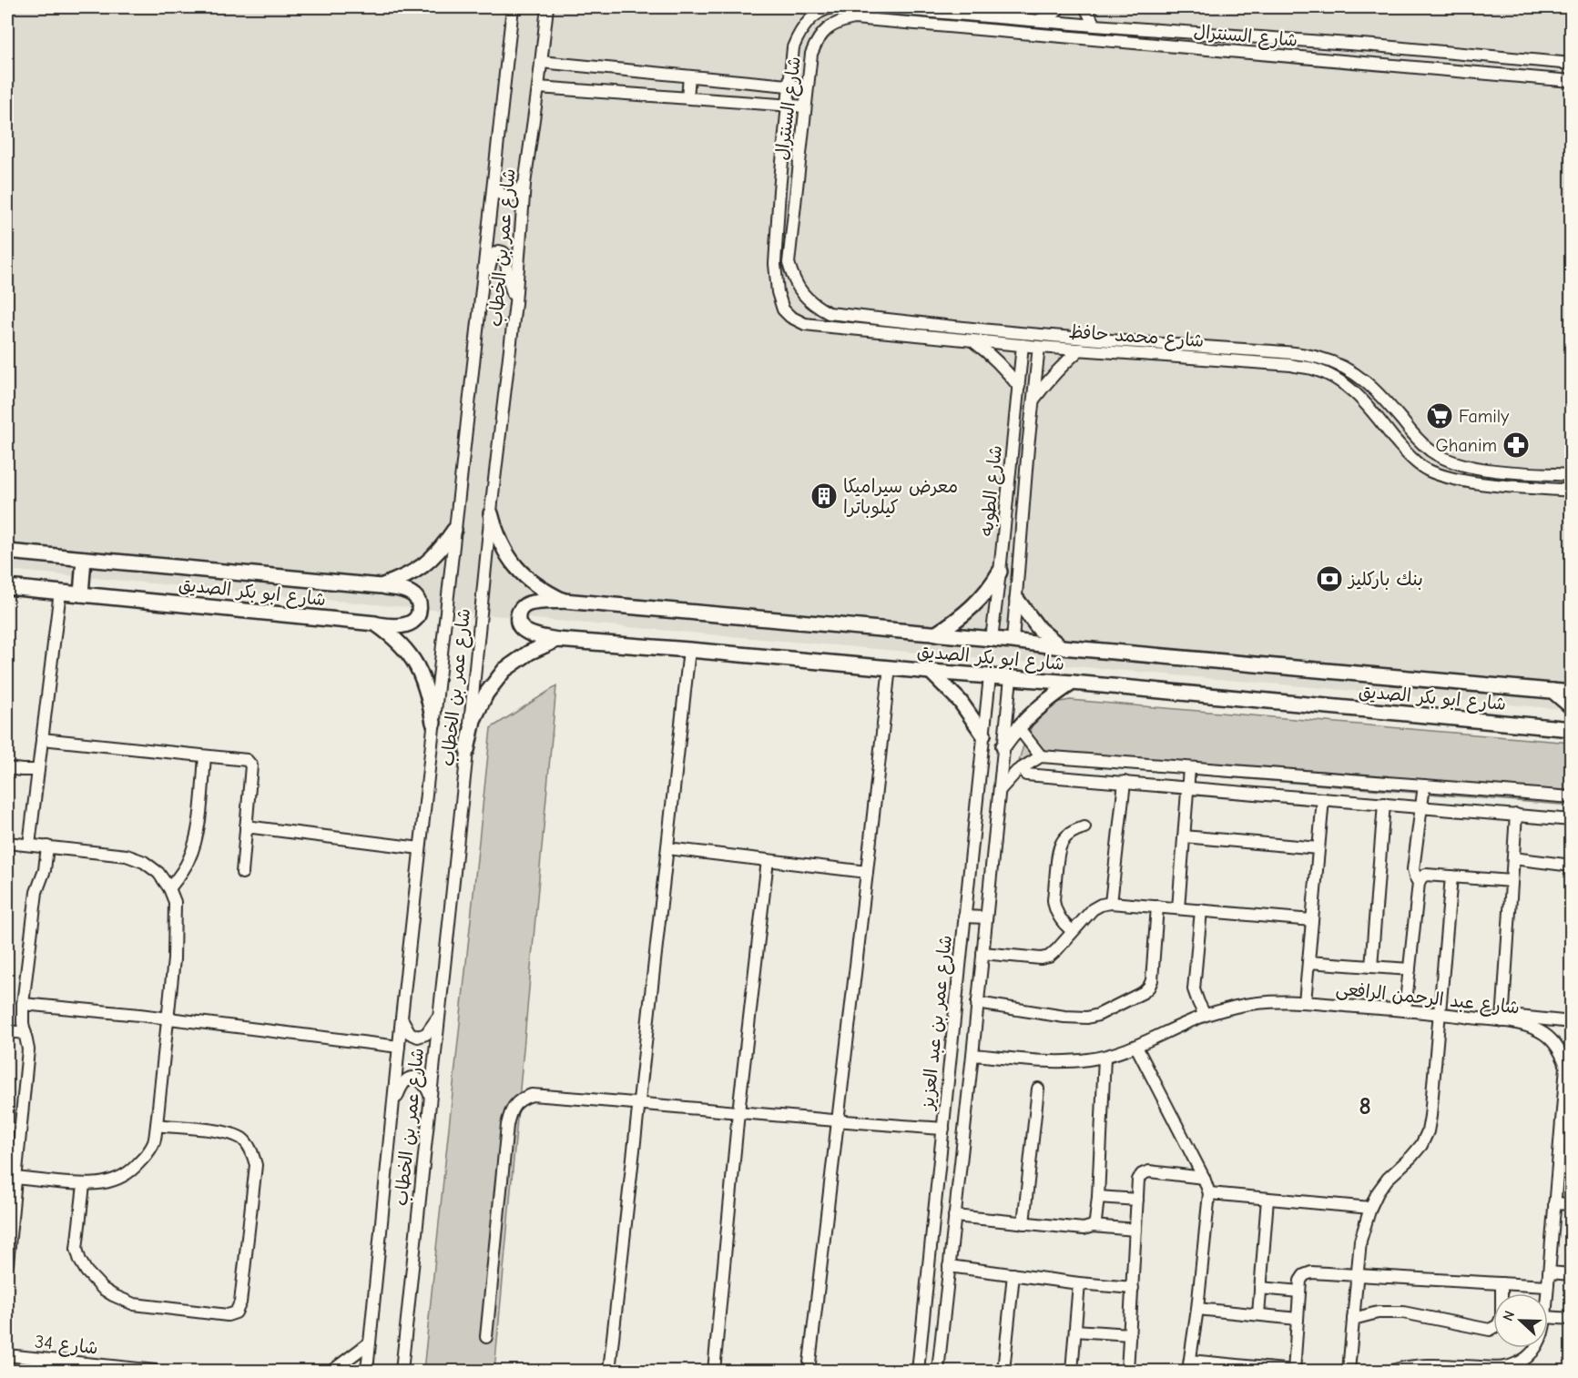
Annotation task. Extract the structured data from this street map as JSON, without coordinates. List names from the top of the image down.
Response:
{
  "streets": {
    "main road": ["شارع ابو بكر الصديق"],
    "street": [
      "شارع السنترال",
      "شارع عمر بن الخطاب",
      "شارع محمد حافظ",
      "شارع الطوبه",
      "شارع عبد الرحمن الرافعى",
      "شارع عمر بن عبد العزيز",
      "شارع 34"
    ]
  },
  "crossings": [
    ["شارع السنترال", "شارع محمد حافظ"],
    ["شارع عمر بن الخطاب", "شارع ابو بكر الصديق"],
    ["شارع محمد حافظ", "شارع الطوبه"],
    ["شارع الطوبه", "شارع ابو بكر الصديق"],
    ["شارع ابو بكر الصديق", "شارع عمر بن عبد العزيز"]
  ],
  "districts": ["8"],
  "places": {
    "supermarket": ["Family"],
    "pharmacy": ["Ghanim"],
    "building": ["معرض سيراميكا كيلوباترا"],
    "bank": ["بنك باركليز"]
  },
  "north": "left"
}
